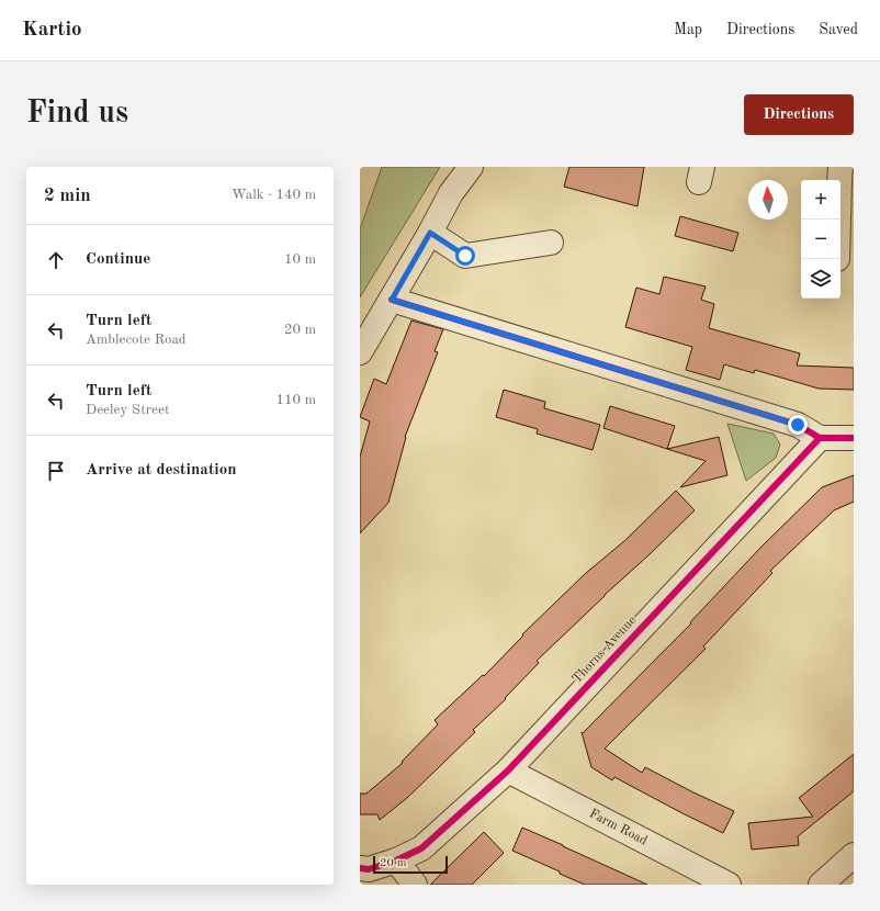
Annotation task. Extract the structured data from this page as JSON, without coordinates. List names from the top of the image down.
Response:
{
  "streets": {
    "street": ["Thorns Avenue", "Farm Road"]
  },
  "crossings": [
    ["Thorns Avenue", "Farm Road"]
  ],
  "scale_bar": "20 m",
  "north": "top",
  "page": {
    "header": "Kartio",
    "nav": ["Map", "Directions", "Saved"],
    "buttons": "Directions",
    "title": "Find us",
    "heading": ["2 min", "Walk · 140 m"],
    "map_buttons": ["+", "−"],
    "list": [
      ["Continue", "10 m"],
      ["Turn left", "Amblecote Road", "20 m"],
      ["Turn left", "Deeley Street", "110 m"],
      "Arrive at destination"
    ],
    "scale": "20 m"
  }
}
